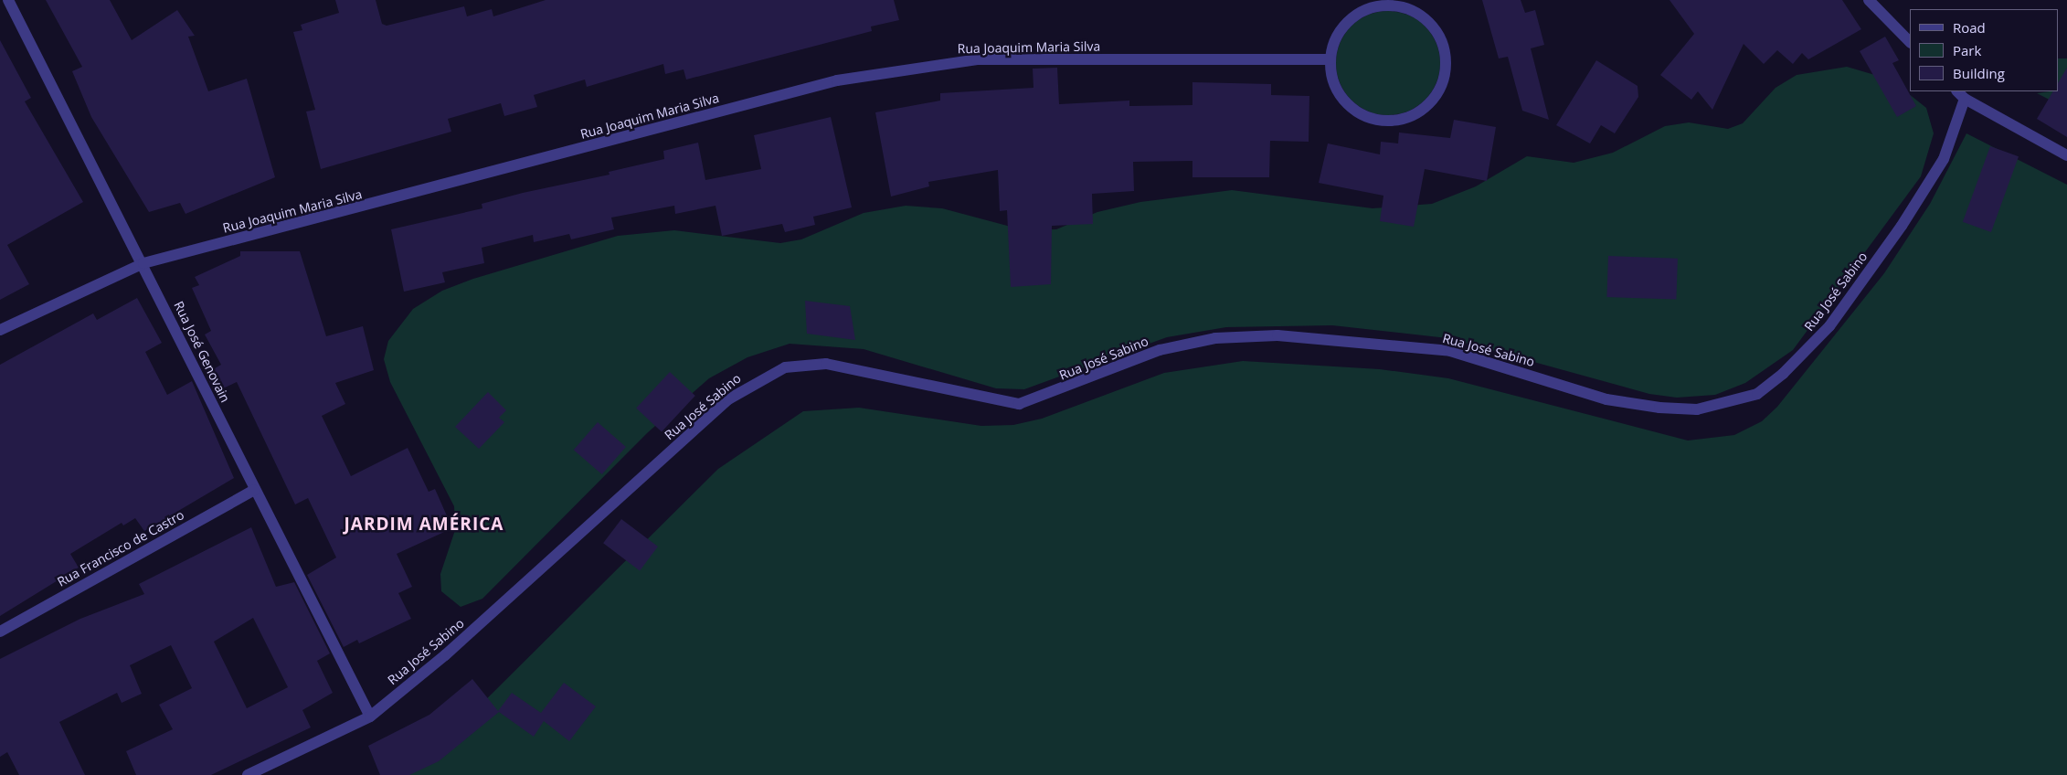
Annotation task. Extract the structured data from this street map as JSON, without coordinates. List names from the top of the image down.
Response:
{
  "streets": {
    "street": [
      "Rua Joaquim Maria Silva",
      "Rua José Sabino",
      "Rua José Genovain",
      "Rua Francisco de Castro"
    ]
  },
  "crossings": [
    ["Rua Joaquim Maria Silva", "Rua José Genovain"],
    ["Rua José Sabino", "Rua José Genovain"],
    ["Rua José Genovain", "Rua Francisco de Castro"]
  ],
  "districts": ["JARDIM AMÉRICA"],
  "legend": ["Road", "Park", "Building"]
}
